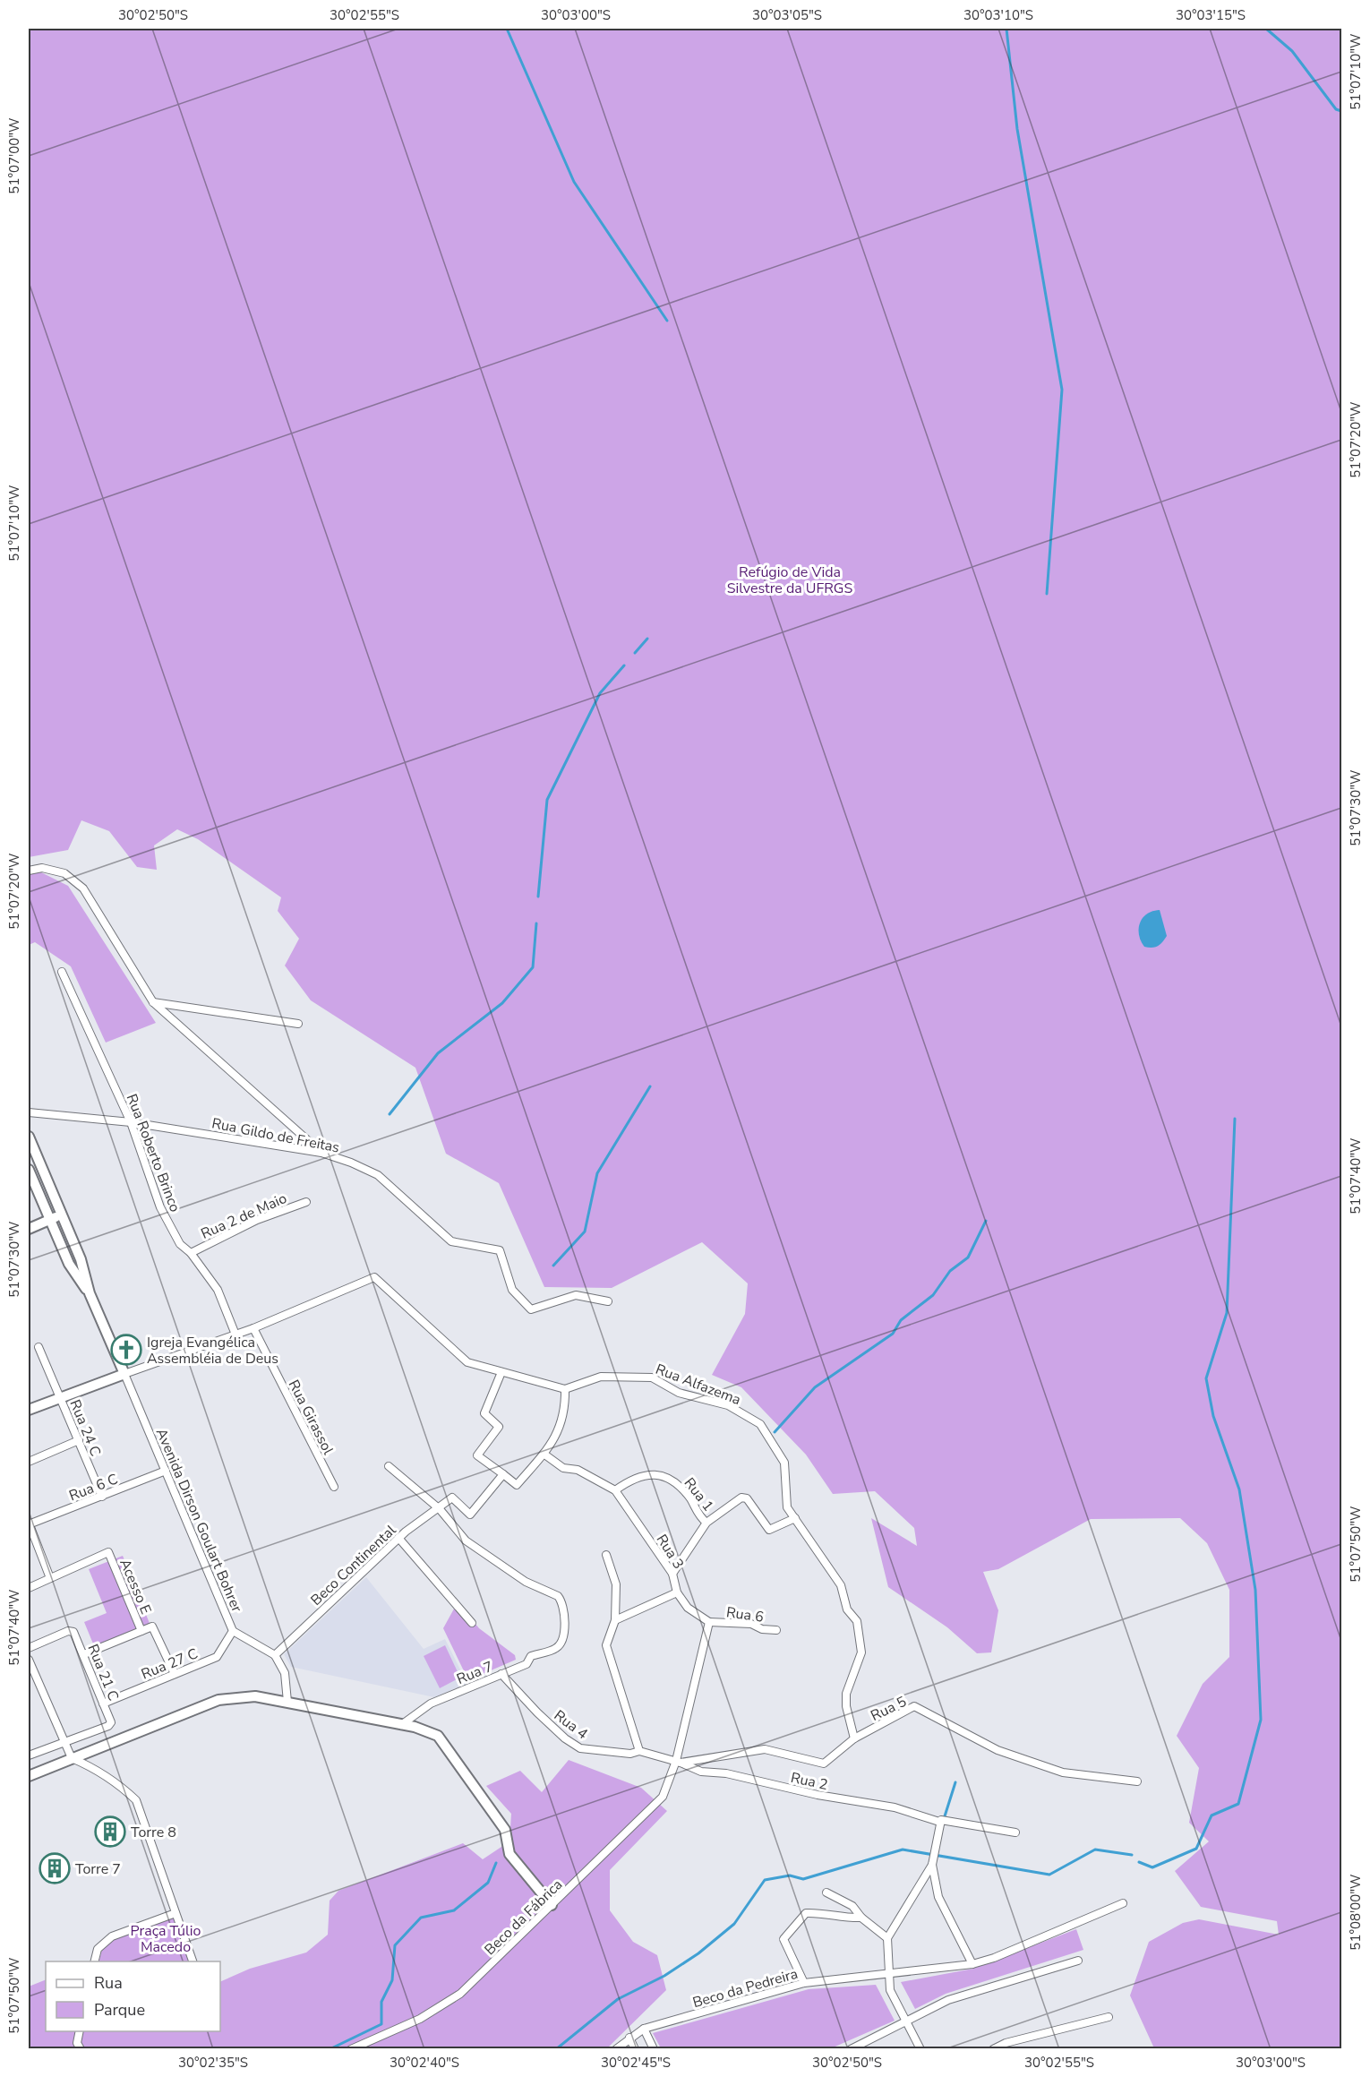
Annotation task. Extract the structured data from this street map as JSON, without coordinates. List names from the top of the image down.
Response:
{
  "streets": {
    "street": [
      "Rua Gildo de Freitas",
      "Rua Roberto Brinco",
      "Rua 2 de Maio",
      "Rua Alfazema",
      "Rua Girassol",
      "Rua 24 C",
      "Rua 6 C",
      "Rua 1",
      "Avenida Dirson Goulart Bohrer",
      "Rua 3",
      "Beco Continental",
      "Acesso E",
      "Rua 6",
      "Rua 27 C",
      "Rua 21 C",
      "Rua 7",
      "Rua 5",
      "Rua 4",
      "Rua 2",
      "Beco da Fábrica",
      "Beco da Pedreira"
    ]
  },
  "crossings": [
    ["Rua Gildo de Freitas", "Rua Roberto Brinco"],
    ["Rua Roberto Brinco", "Rua 2 de Maio"],
    ["Rua Alfazema", "Rua 5"],
    ["Rua 24 C", "Rua 6 C"],
    ["Rua 6 C", "Avenida Dirson Goulart Bohrer"],
    ["Rua 1", "Rua 3"],
    ["Avenida Dirson Goulart Bohrer", "Beco Continental"],
    ["Avenida Dirson Goulart Bohrer", "Rua 27 C"],
    ["Rua 3", "Rua 6"],
    ["Beco Continental", "Rua 7"],
    ["Rua 27 C", "Rua 21 C"],
    ["Rua 7", "Rua 4"],
    ["Rua 5", "Rua 4"],
    ["Rua 5", "Rua 2"],
    ["Rua 5", "Beco da Fábrica"],
    ["Rua 4", "Rua 2"],
    ["Rua 4", "Beco da Fábrica"],
    ["Rua 2", "Beco da Fábrica"]
  ],
  "parks": ["Refúgio de Vida Silvestre da UFRGS", "Praça Túlio Macedo"],
  "places": {
    "church": ["Igreja Evangélica Assembléia de Deus"],
    "building": ["Torre 8", "Torre 7"]
  },
  "legend": ["Rua", "Parque"],
  "coordinates": [
    "30°02'50\"S",
    "30°02'55\"S",
    "30°03'00\"S",
    "30°03'05\"S",
    "30°03'10\"S",
    "30°03'15\"S",
    "51°07'10\"W",
    "51°07'00\"W",
    "51°07'20\"W",
    "51°07'30\"W",
    "51°07'40\"W",
    "51°07'50\"W",
    "51°08'00\"W",
    "30°02'35\"S",
    "30°02'40\"S",
    "30°02'45\"S"
  ]
}
